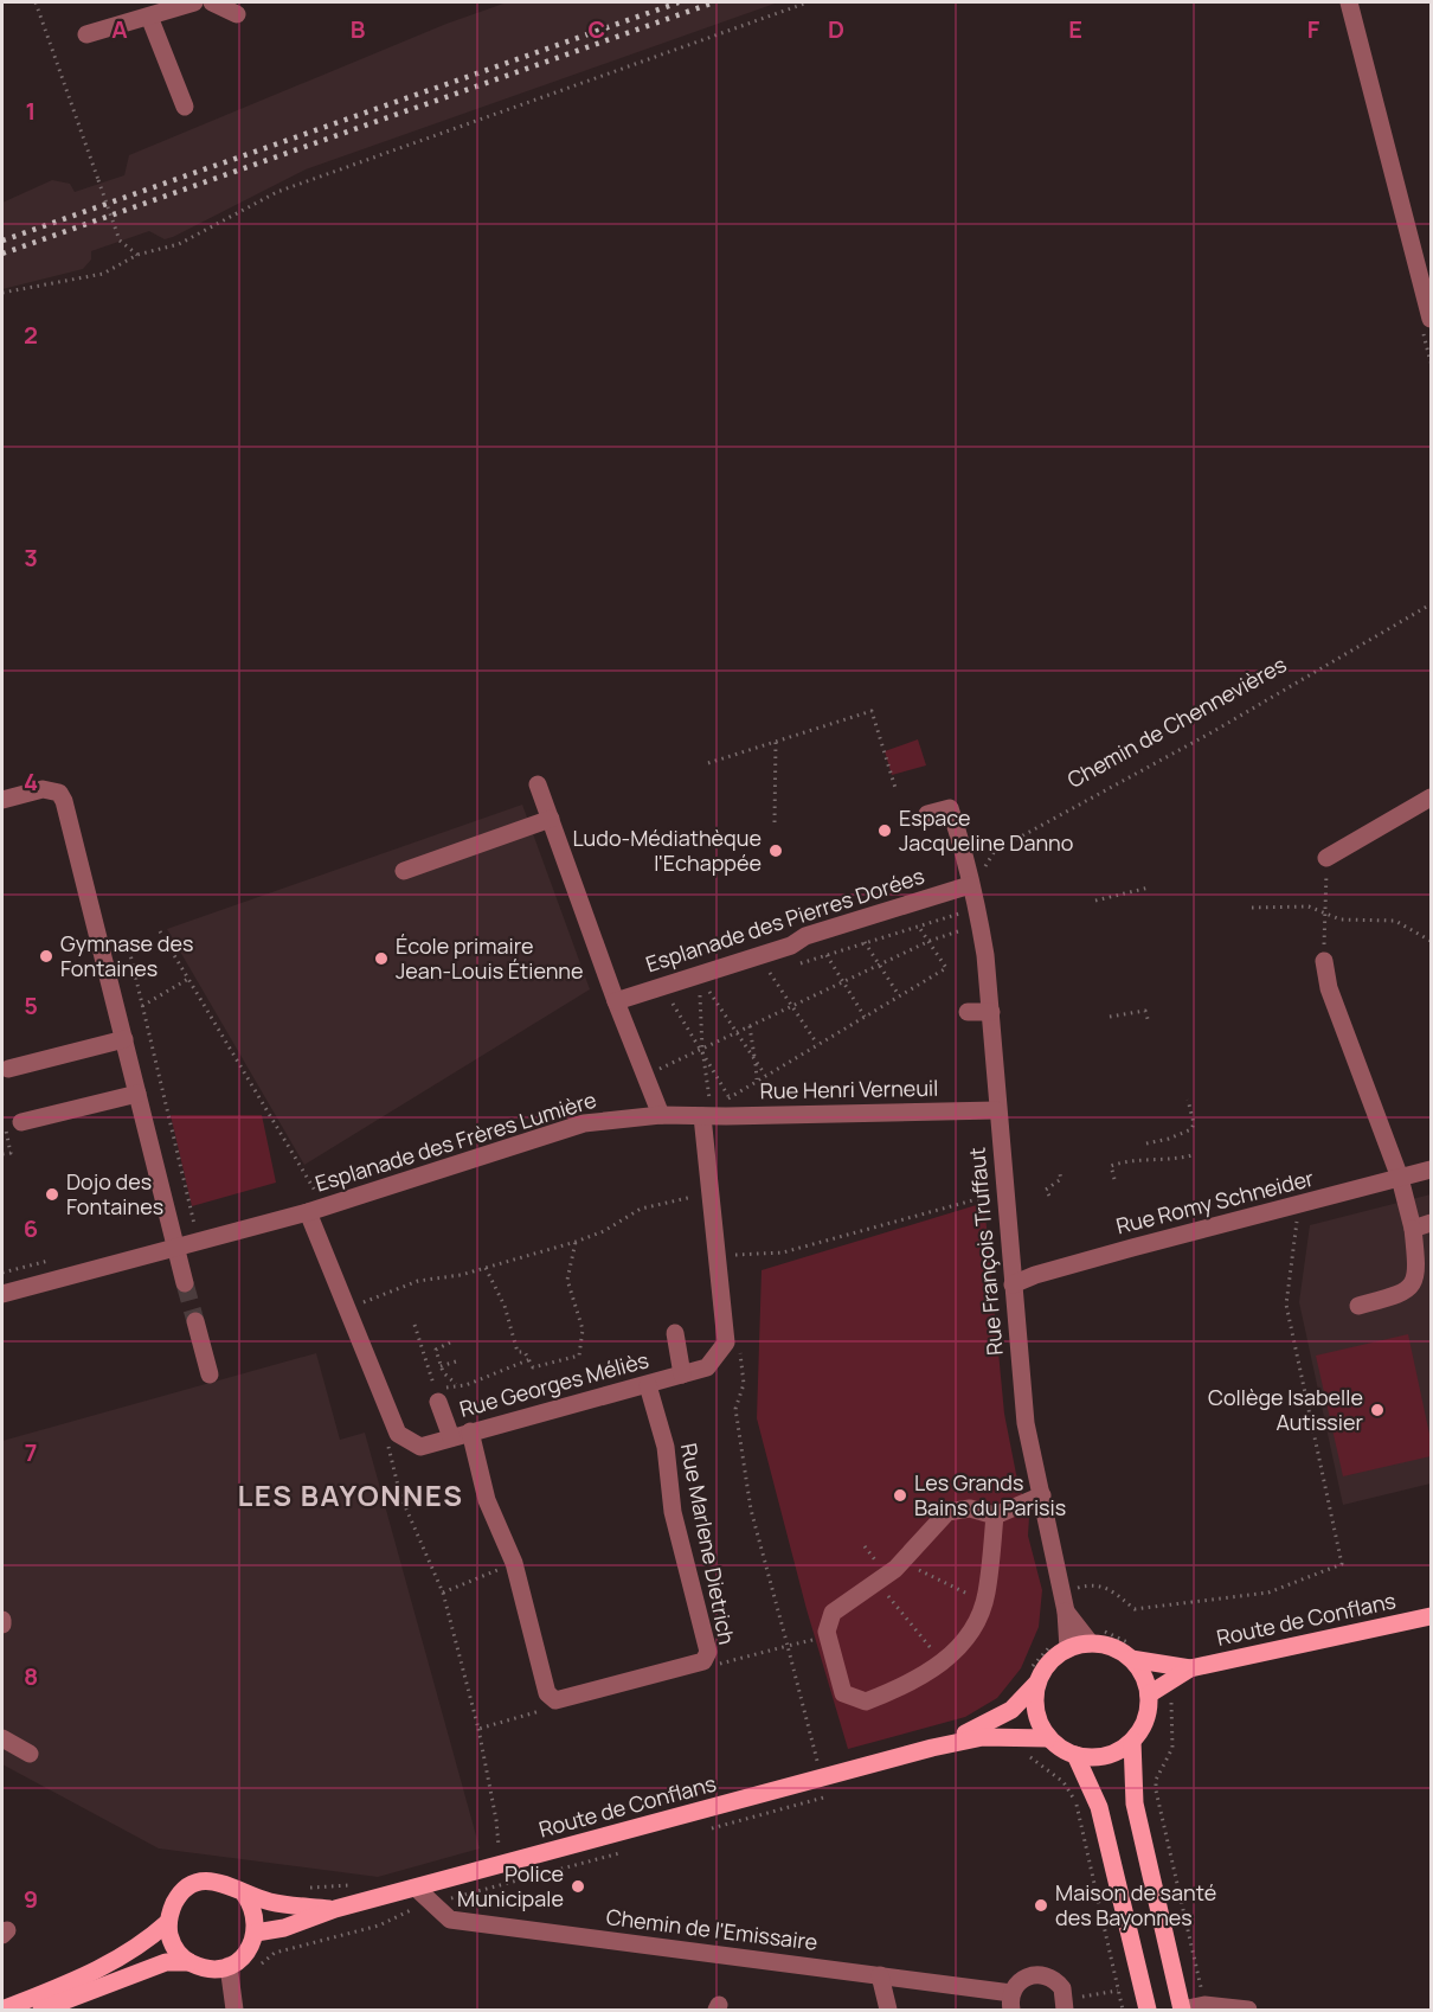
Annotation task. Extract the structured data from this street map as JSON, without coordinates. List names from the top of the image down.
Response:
{
  "streets": {
    "main road": ["Route de Conflans"],
    "street": [
      "Esplanade des Pierres Dorées",
      "Rue Henri Verneuil",
      "Esplanade des Frères Lumière",
      "Rue Romy Schneider",
      "Rue François Truffaut",
      "Rue Georges Méliès",
      "Rue Marlene Dietrich",
      "Chemin de l'Emissaire"
    ],
    "path": ["Chemin de Chennevières"]
  },
  "crossings": [
    ["Chemin de Chennevières", "Esplanade des Pierres Dorées"],
    ["Chemin de Chennevières", "Rue François Truffaut"],
    ["Esplanade des Pierres Dorées", "Rue François Truffaut"],
    ["Rue Henri Verneuil", "Esplanade des Frères Lumière"],
    ["Rue Henri Verneuil", "Rue François Truffaut"],
    ["Rue Henri Verneuil", "Rue Georges Méliès"],
    ["Esplanade des Frères Lumière", "Rue Georges Méliès"],
    ["Rue Romy Schneider", "Rue François Truffaut"],
    ["Rue Georges Méliès", "Rue Marlene Dietrich"],
    ["Route de Conflans", "Chemin de l'Emissaire"]
  ],
  "districts": ["LES BAYONNES"],
  "places": [
    "Espace Jacqueline Danno",
    "Ludo-Médiathèque l'Echappée",
    "Gymnase des Fontaines",
    "École primaire Jean-Louis Étienne",
    "Dojo des Fontaines",
    "Collège Isabelle Autissier",
    "Les Grands Bains du Parisis",
    "Police Municipale",
    "Maison de santé des Bayonnes"
  ],
  "grid": {
    "columns": [
      "A",
      "B",
      "C",
      "D",
      "E",
      "F"
    ],
    "rows": [
      "1",
      "2",
      "3",
      "4",
      "5",
      "6",
      "7",
      "8",
      "9"
    ]
  }
}
